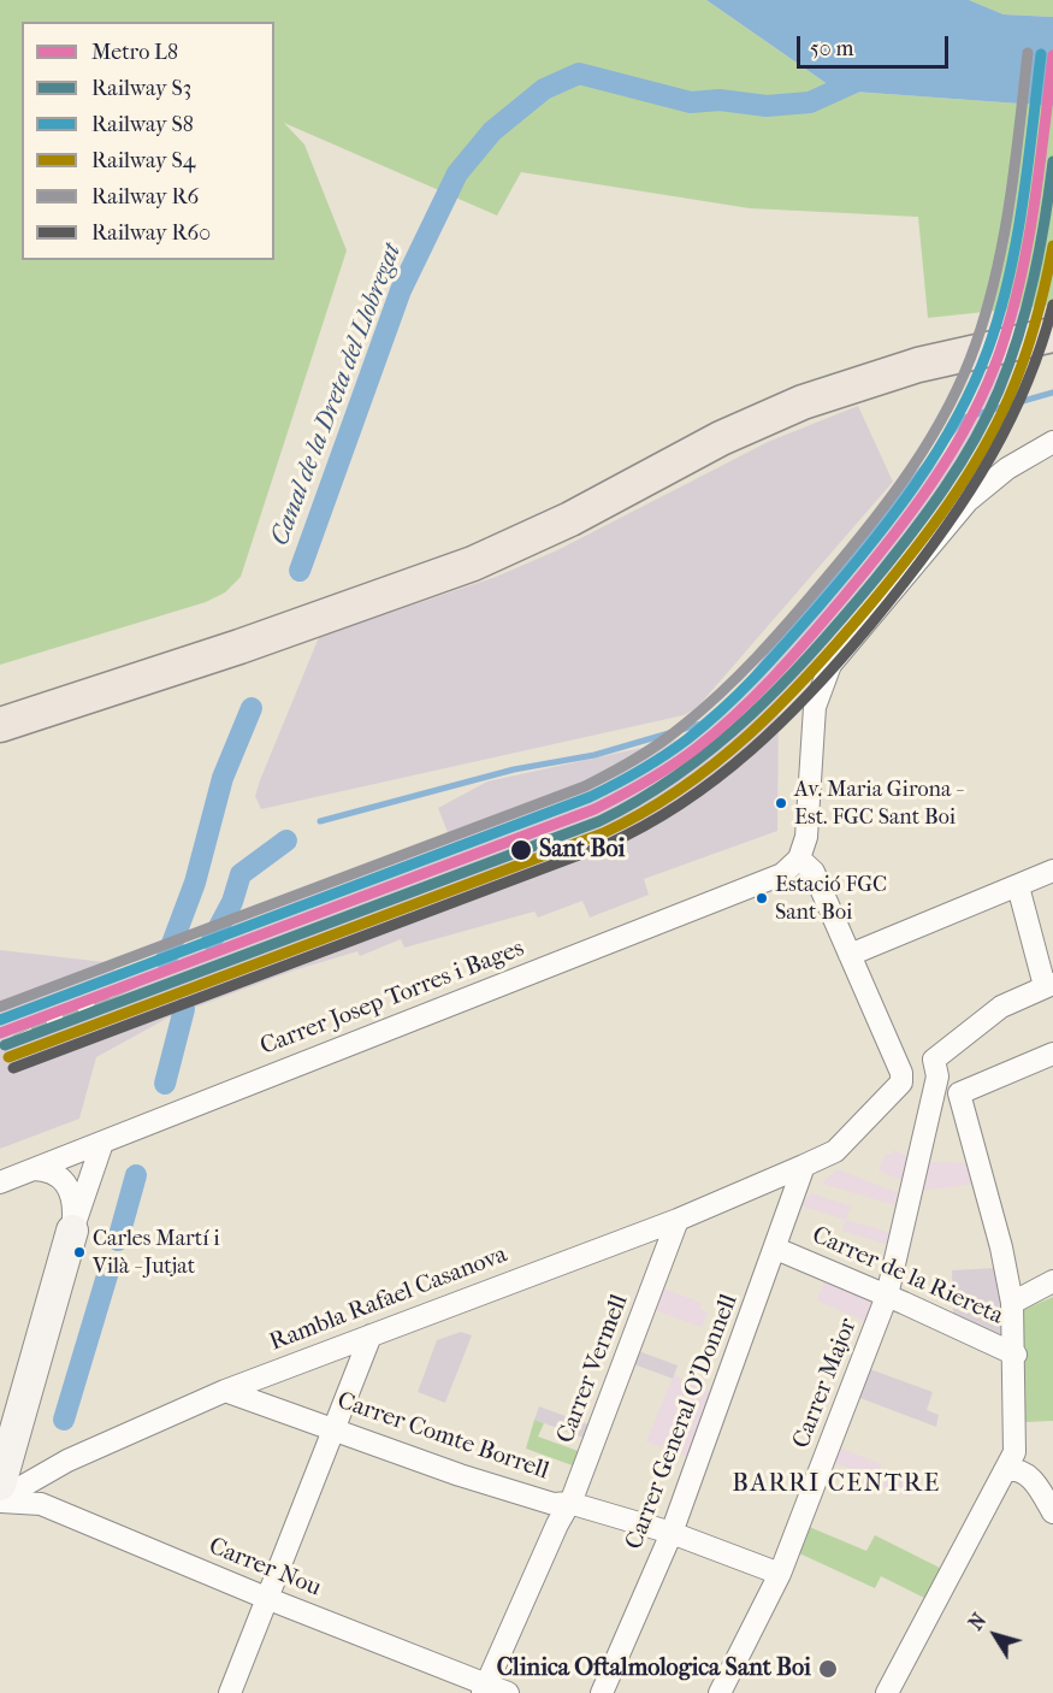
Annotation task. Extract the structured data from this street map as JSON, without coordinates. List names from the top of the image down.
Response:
{
  "streets": {
    "street": [
      "Carrer Josep Torres i Bages",
      "Carrer de la Riereta",
      "Rambla Rafael Casanova",
      "Carrer Vermell",
      "Carrer Major",
      "Carrer General O'Donnell",
      "Carrer Comte Borrell",
      "Carrer Nou"
    ]
  },
  "crossings": [
    ["Carrer de la Riereta", "Carrer Major"],
    ["Carrer de la Riereta", "Carrer General O'Donnell"],
    ["Rambla Rafael Casanova", "Carrer Vermell"],
    ["Rambla Rafael Casanova", "Carrer General O'Donnell"],
    ["Rambla Rafael Casanova", "Carrer Comte Borrell"],
    ["Rambla Rafael Casanova", "Carrer Nou"],
    ["Carrer Vermell", "Carrer Comte Borrell"],
    ["Carrer Vermell", "Carrer Nou"],
    ["Carrer Major", "Carrer Comte Borrell"],
    ["Carrer General O'Donnell", "Carrer Comte Borrell"]
  ],
  "districts": ["BARRI CENTRE"],
  "water": ["Canal de la Dreta del Llobregat"],
  "places": [
    "Av. Maria Girona - Est. FGC Sant Boi",
    "Sant Boi",
    "Estació FGC Sant Boi",
    "Carles Martí i Vilà - Jutjat",
    "Clinica Oftalmologica Sant Boi"
  ],
  "lines": [
    "rail line R6",
    "rail line S8",
    "metro line L8",
    "rail line S3",
    "rail line S4",
    "rail line R60"
  ],
  "legend": [
    "Metro L8",
    "Railway S3",
    "Railway S8",
    "Railway S4",
    "Railway R6",
    "Railway R60"
  ],
  "scale_bar": "50 m",
  "north": "top left"
}
